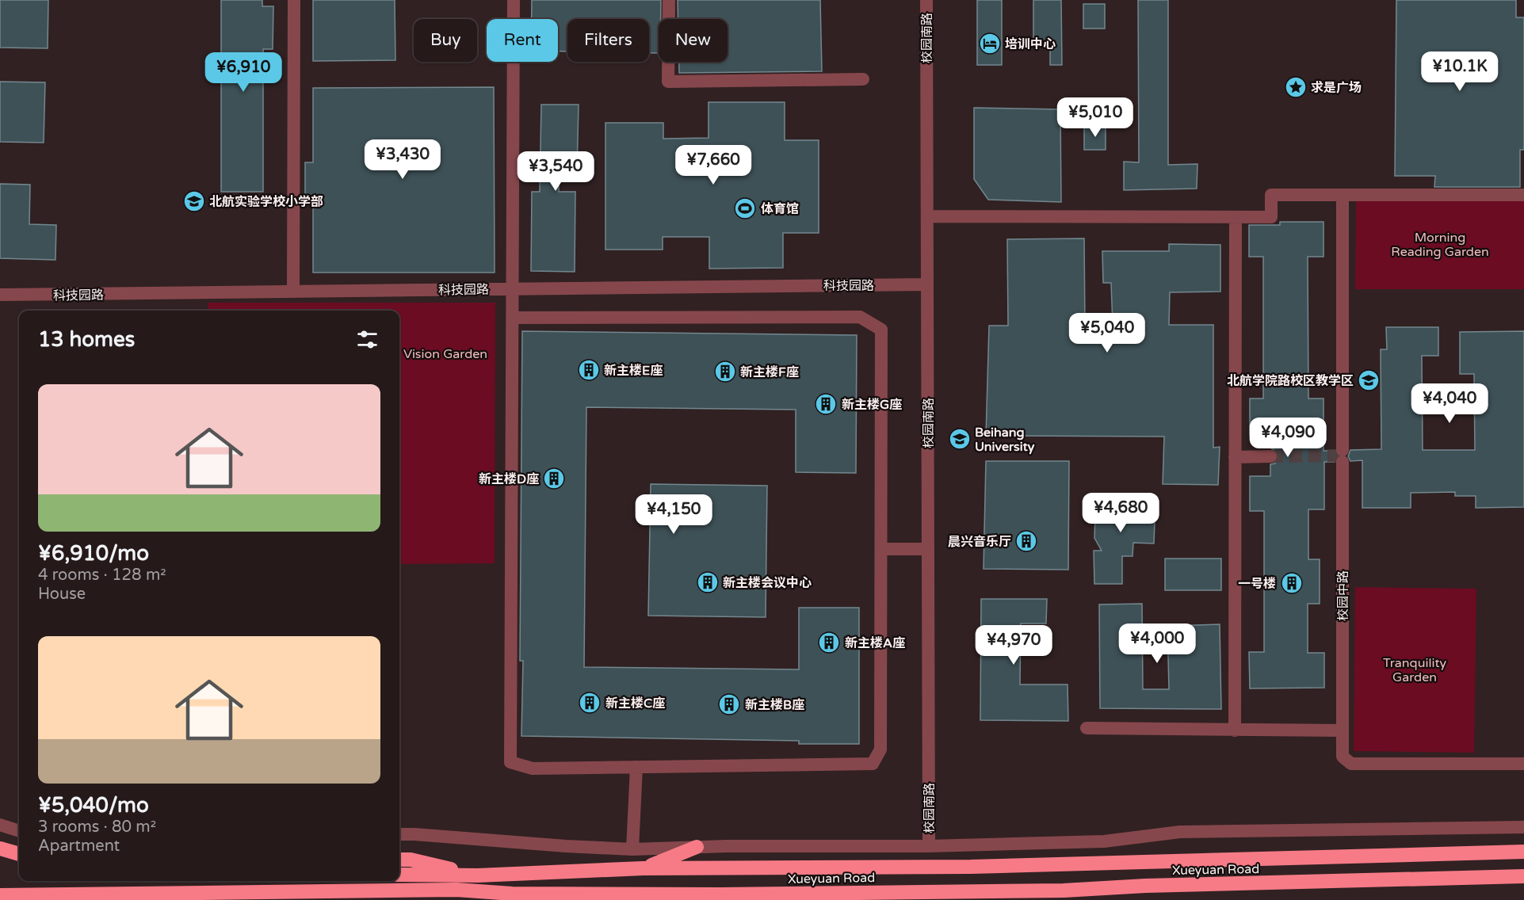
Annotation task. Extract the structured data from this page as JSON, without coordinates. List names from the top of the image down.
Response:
{
  "streets": {
    "highway": ["Xueyuan Road"],
    "street": ["校园南路", "科技园路", "校园中路"]
  },
  "crossings": [
    ["校园南路", "科技园路"]
  ],
  "parks": ["Morning Reading Garden", "Vision Garden", "Tranquility Garden"],
  "places": {
    "hotel": ["培训中心"],
    "place": ["求是广场"],
    "school or university": ["北航实验学校小学部", "北航学院路校区教学区", "Beihang University"],
    "sports": ["体育馆"],
    "building": [
      "新主楼E座",
      "新主楼F座",
      "新主楼G座",
      "新主楼D座",
      "晨兴音乐厅",
      "新主楼会议中心",
      "一号楼",
      "新主楼A座",
      "新主楼C座",
      "新主楼B座"
    ]
  },
  "page": {
    "chip": [
      "Buy",
      "Rent",
      "Filters",
      "New"
    ],
    "price": [
      "¥10.1K",
      "¥6,910",
      "¥5,010",
      "¥3,430",
      "¥7,660",
      "¥3,540",
      "¥5,040",
      "¥4,040",
      "¥4,090",
      "¥4,680",
      "¥4,150",
      "¥4,000",
      "¥4,970"
    ],
    "heading": "13 homes",
    "list": [
      {
        "name": "¥6,910/mo",
        "note": "4 rooms · 128 m² · House"
      },
      {
        "name": "¥5,040/mo",
        "note": "3 rooms · 80 m² · Apartment"
      }
    ]
  }
}
